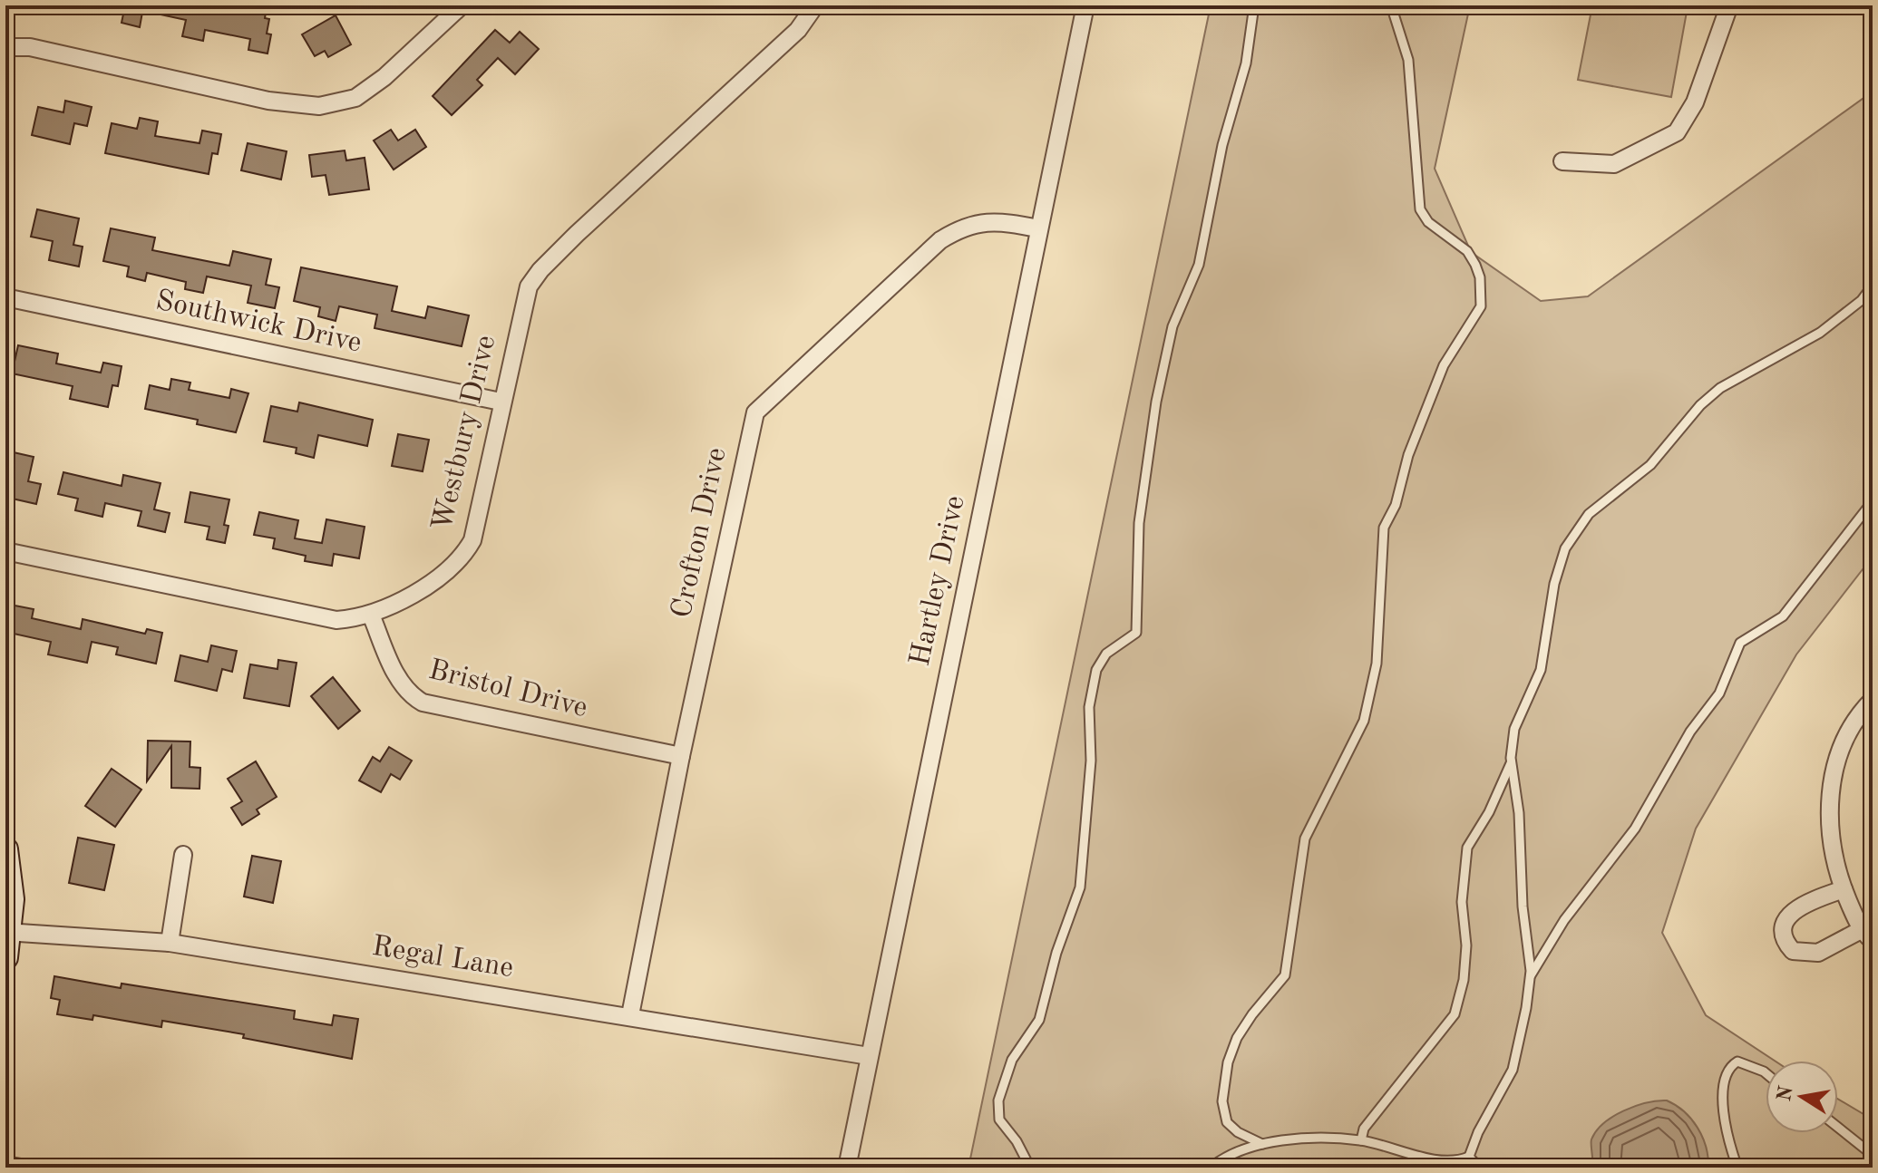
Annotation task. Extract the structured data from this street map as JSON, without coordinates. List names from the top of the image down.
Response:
{
  "streets": {
    "street": [
      "Southwick Drive",
      "Westbury Drive",
      "Crofton Drive",
      "Hartley Drive",
      "Bristol Drive",
      "Regal Lane"
    ]
  },
  "crossings": [
    ["Southwick Drive", "Westbury Drive"],
    ["Westbury Drive", "Bristol Drive"],
    ["Crofton Drive", "Hartley Drive"],
    ["Crofton Drive", "Bristol Drive"],
    ["Crofton Drive", "Regal Lane"],
    ["Hartley Drive", "Regal Lane"]
  ],
  "north": "left"
}
